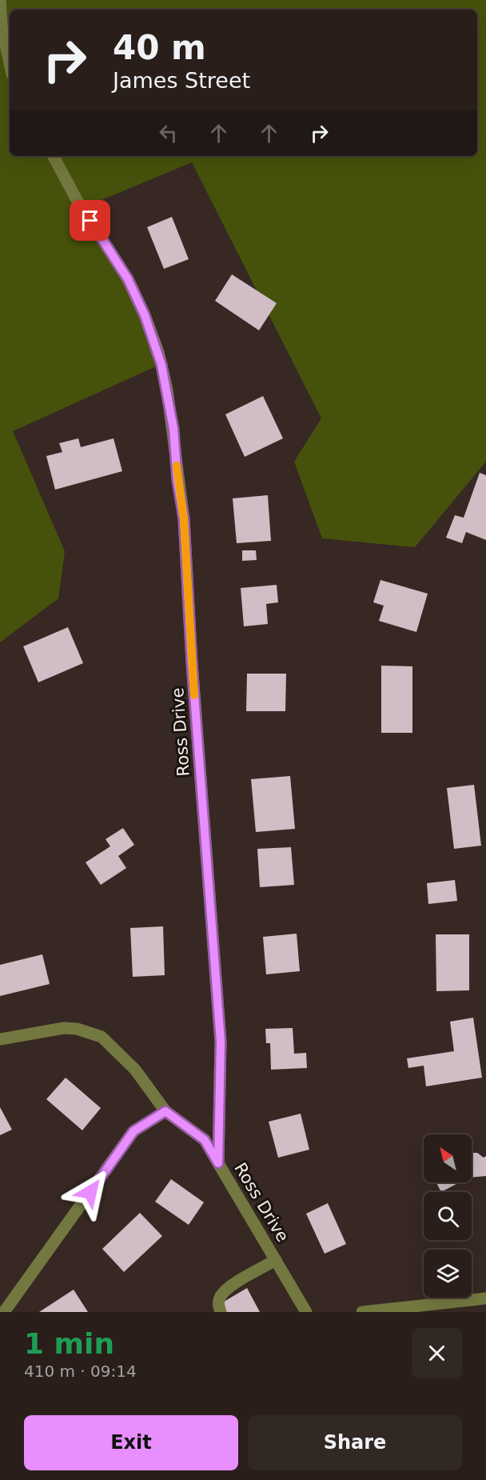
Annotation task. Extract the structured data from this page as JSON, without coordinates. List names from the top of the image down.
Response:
{
  "streets": {
    "street": ["Ross Drive"]
  },
  "north": "top left",
  "page": {
    "turn": ["40 m", "James Street"],
    "heading": ["1 min", "410 m · 09:14"],
    "buttons": ["Exit", "Share"]
  }
}
